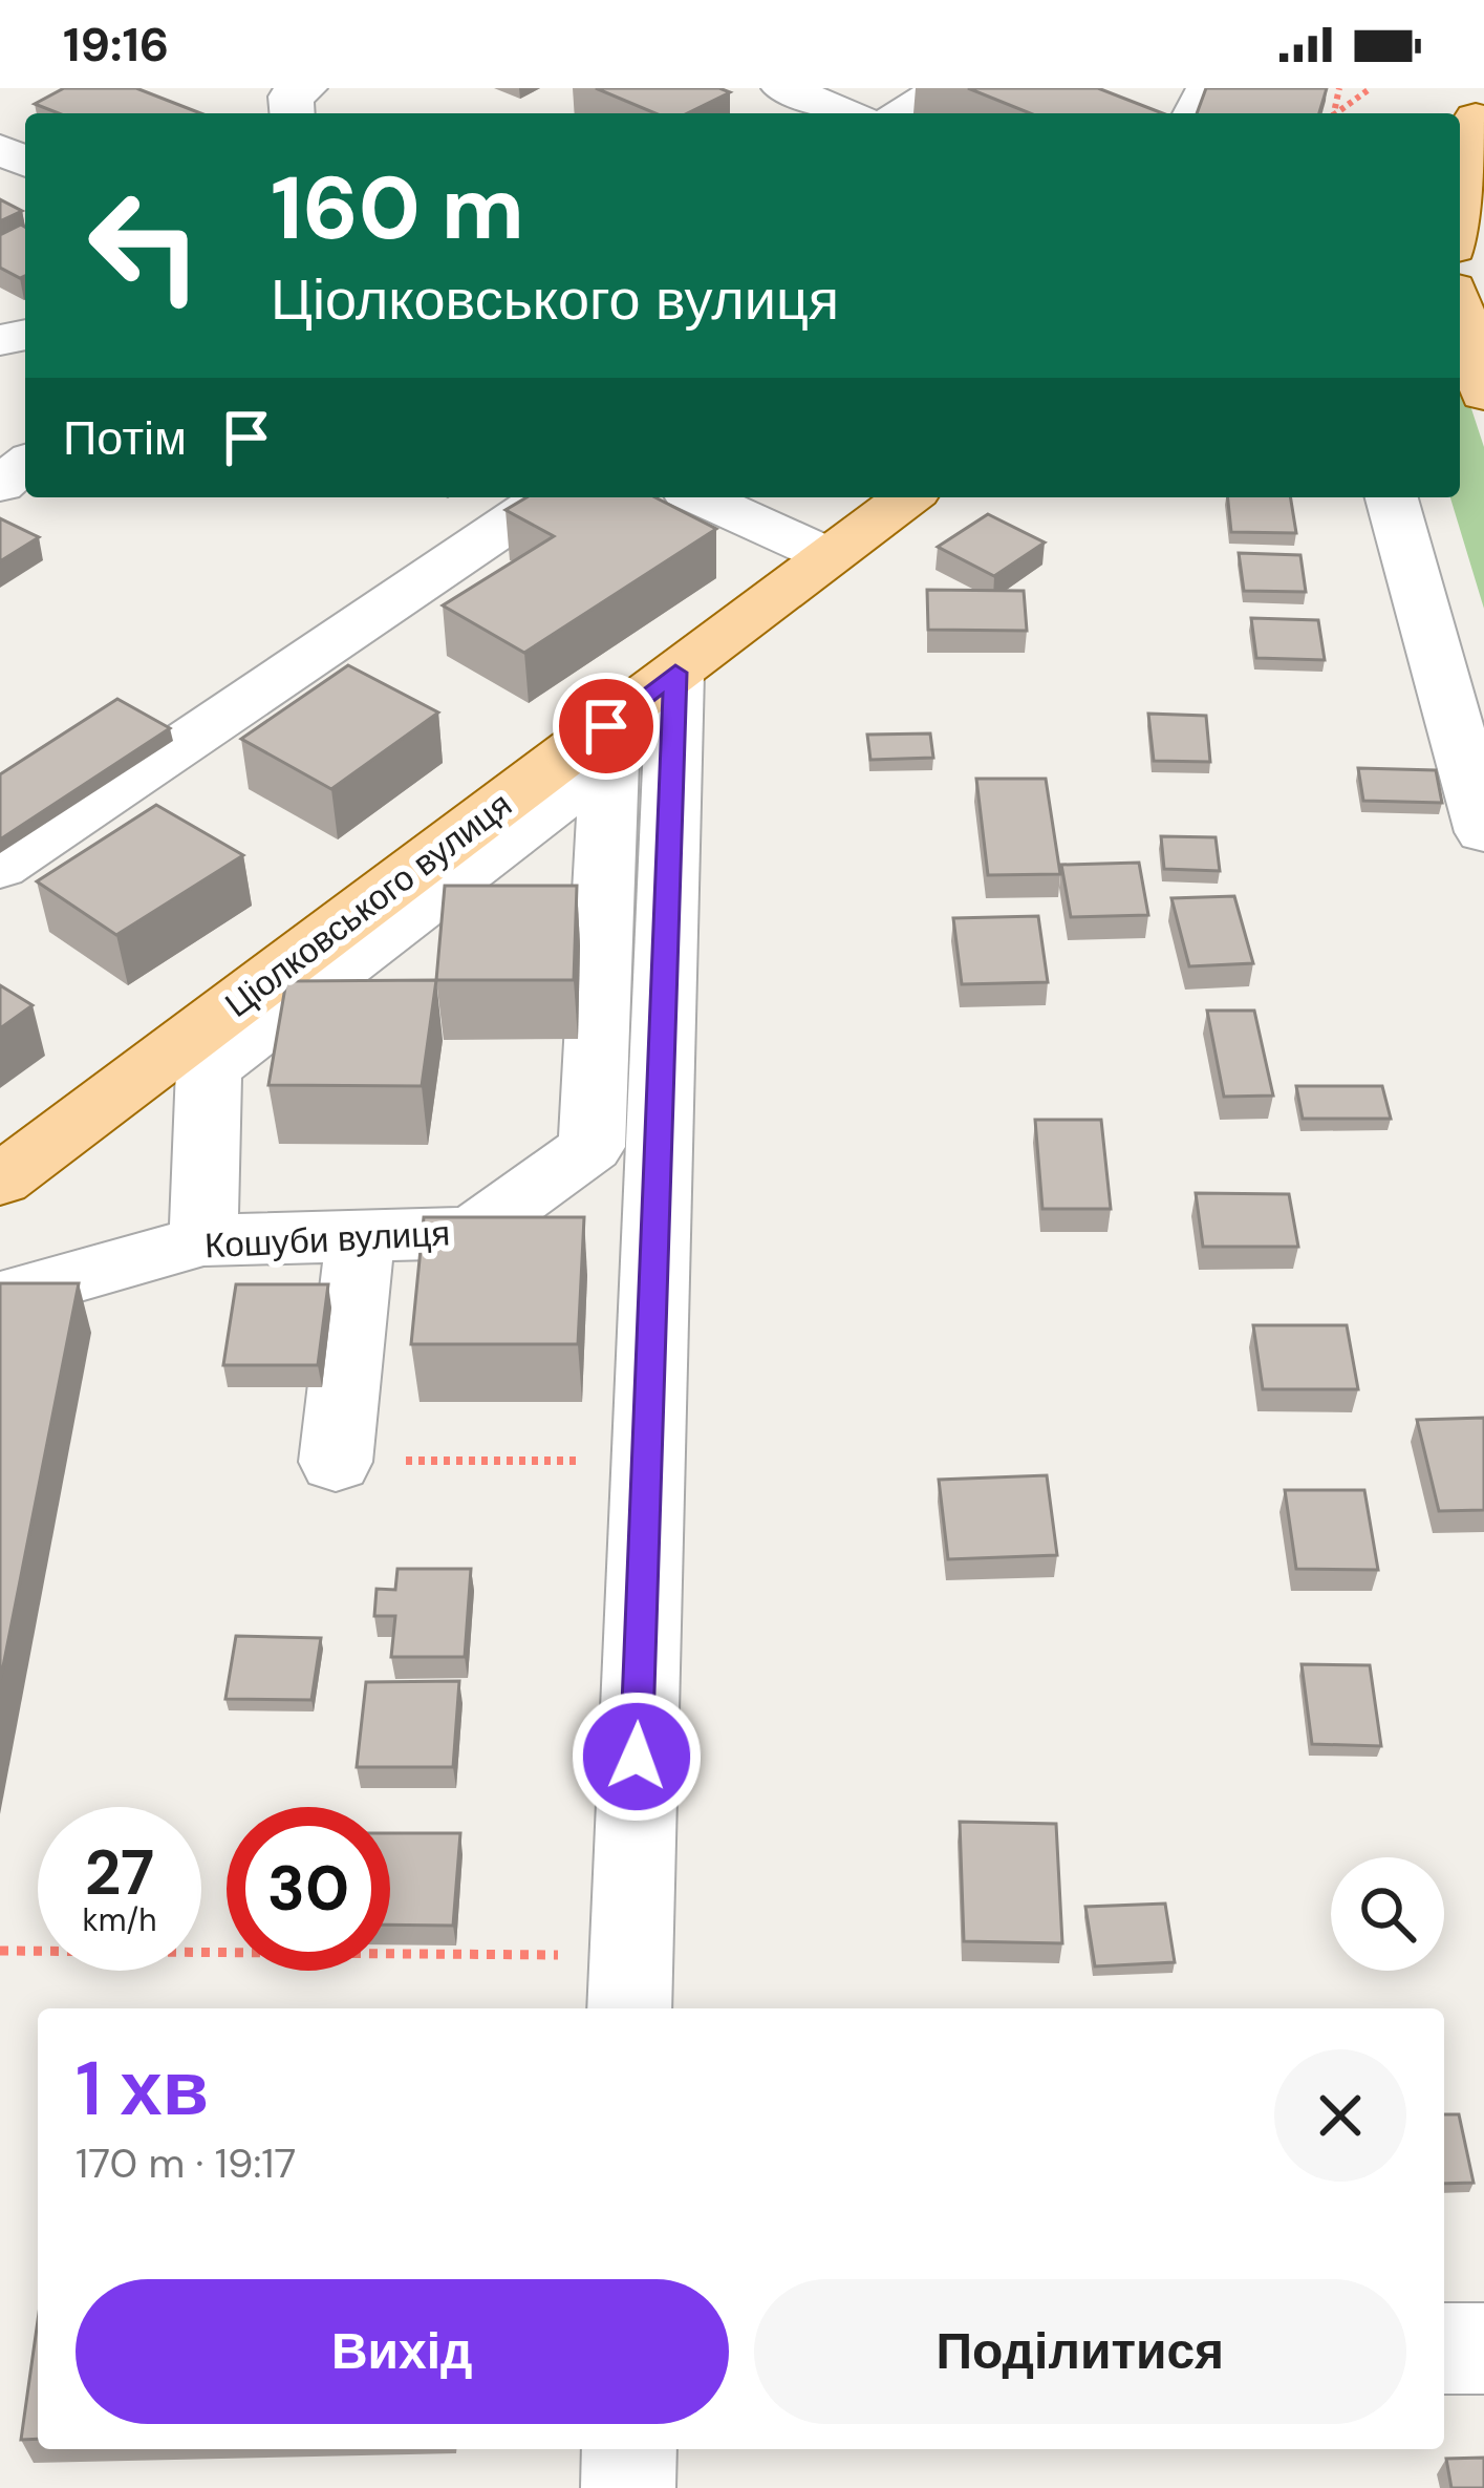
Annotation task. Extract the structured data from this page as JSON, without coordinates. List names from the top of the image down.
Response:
{
  "streets": {
    "main road": ["Ціолковського вулиця"],
    "street": ["Кошуби вулиця"]
  },
  "crossings": [
    ["Ціолковського вулиця", "Кошуби вулиця"]
  ],
  "page": {
    "status": "19:16",
    "turn": ["160 m", "Ціолковського вулиця"],
    "then": "Потім",
    "speed": "27 km/h",
    "limit": "30",
    "heading": ["1 хв", "170 m · 19:17"],
    "buttons": ["Вихід", "Поділитися"]
  }
}
